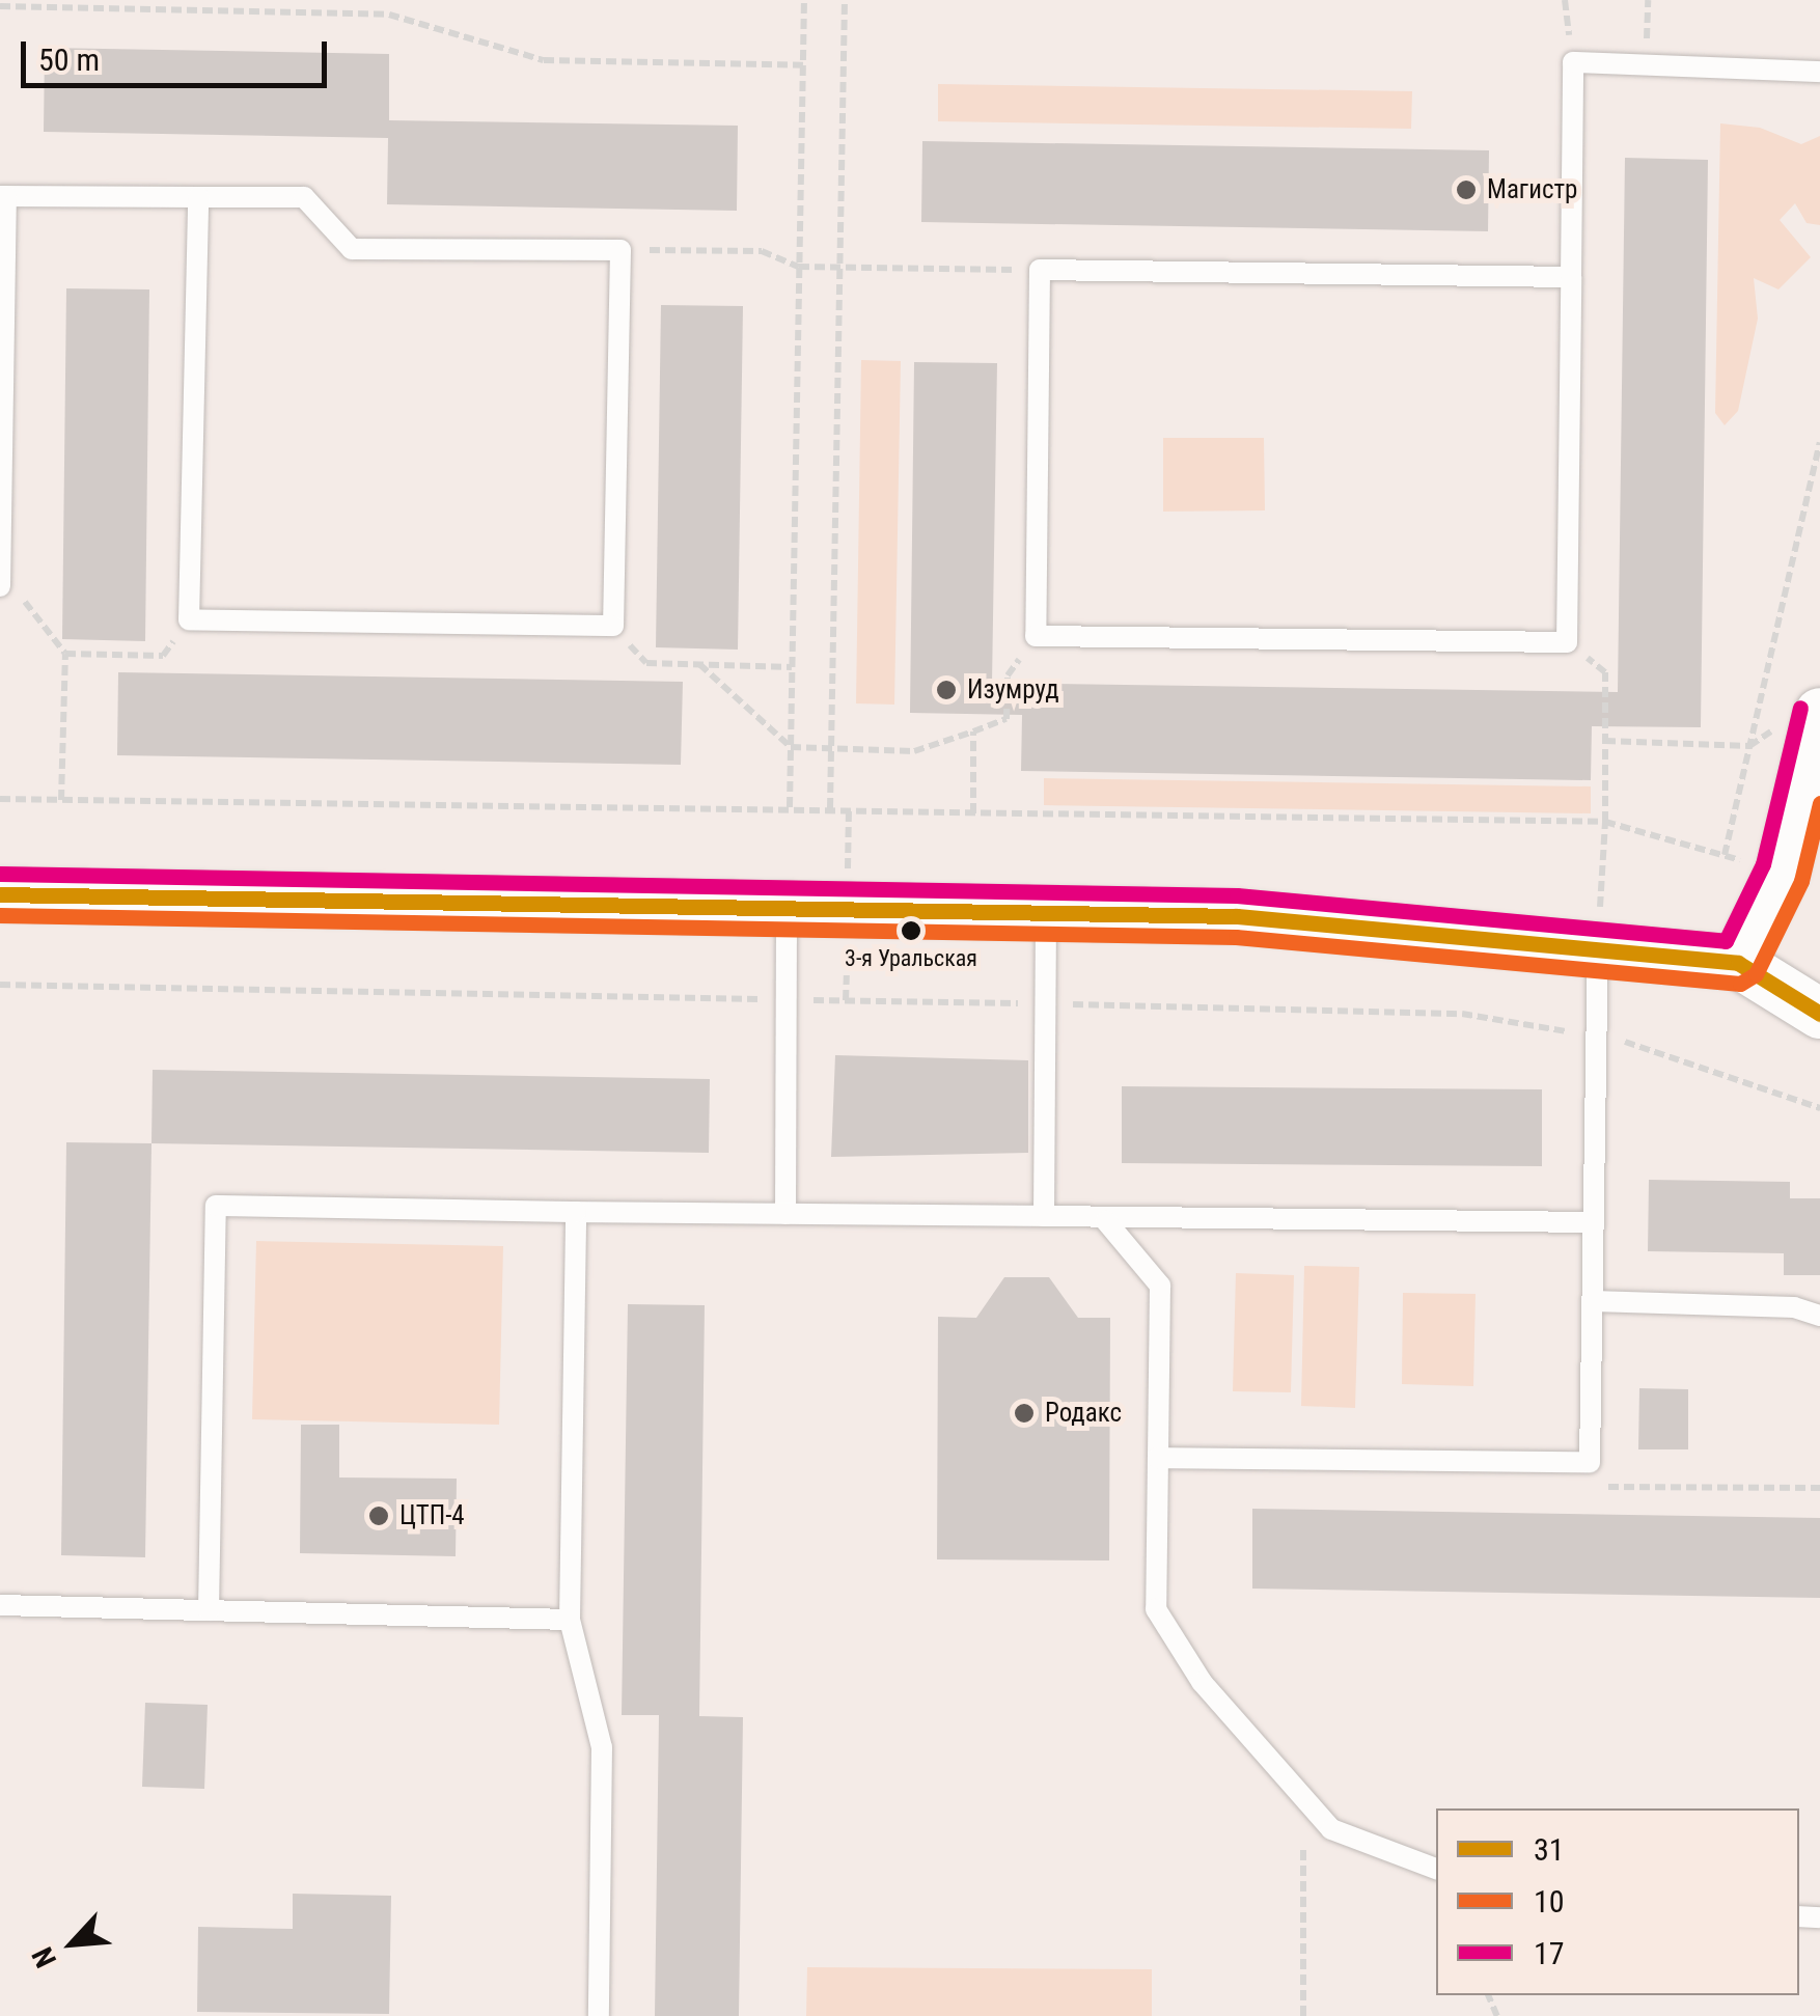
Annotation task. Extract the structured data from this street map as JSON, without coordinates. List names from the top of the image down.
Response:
{
  "places": [
    "Магистр",
    "Изумруд",
    "3-я Уральская",
    "Родакс",
    "ЦТП-4"
  ],
  "lines": ["transit line 17", "transit line 10", "transit line 31"],
  "legend": ["31", "10", "17"],
  "scale_bar": "50 m",
  "north": "bottom left"
}
